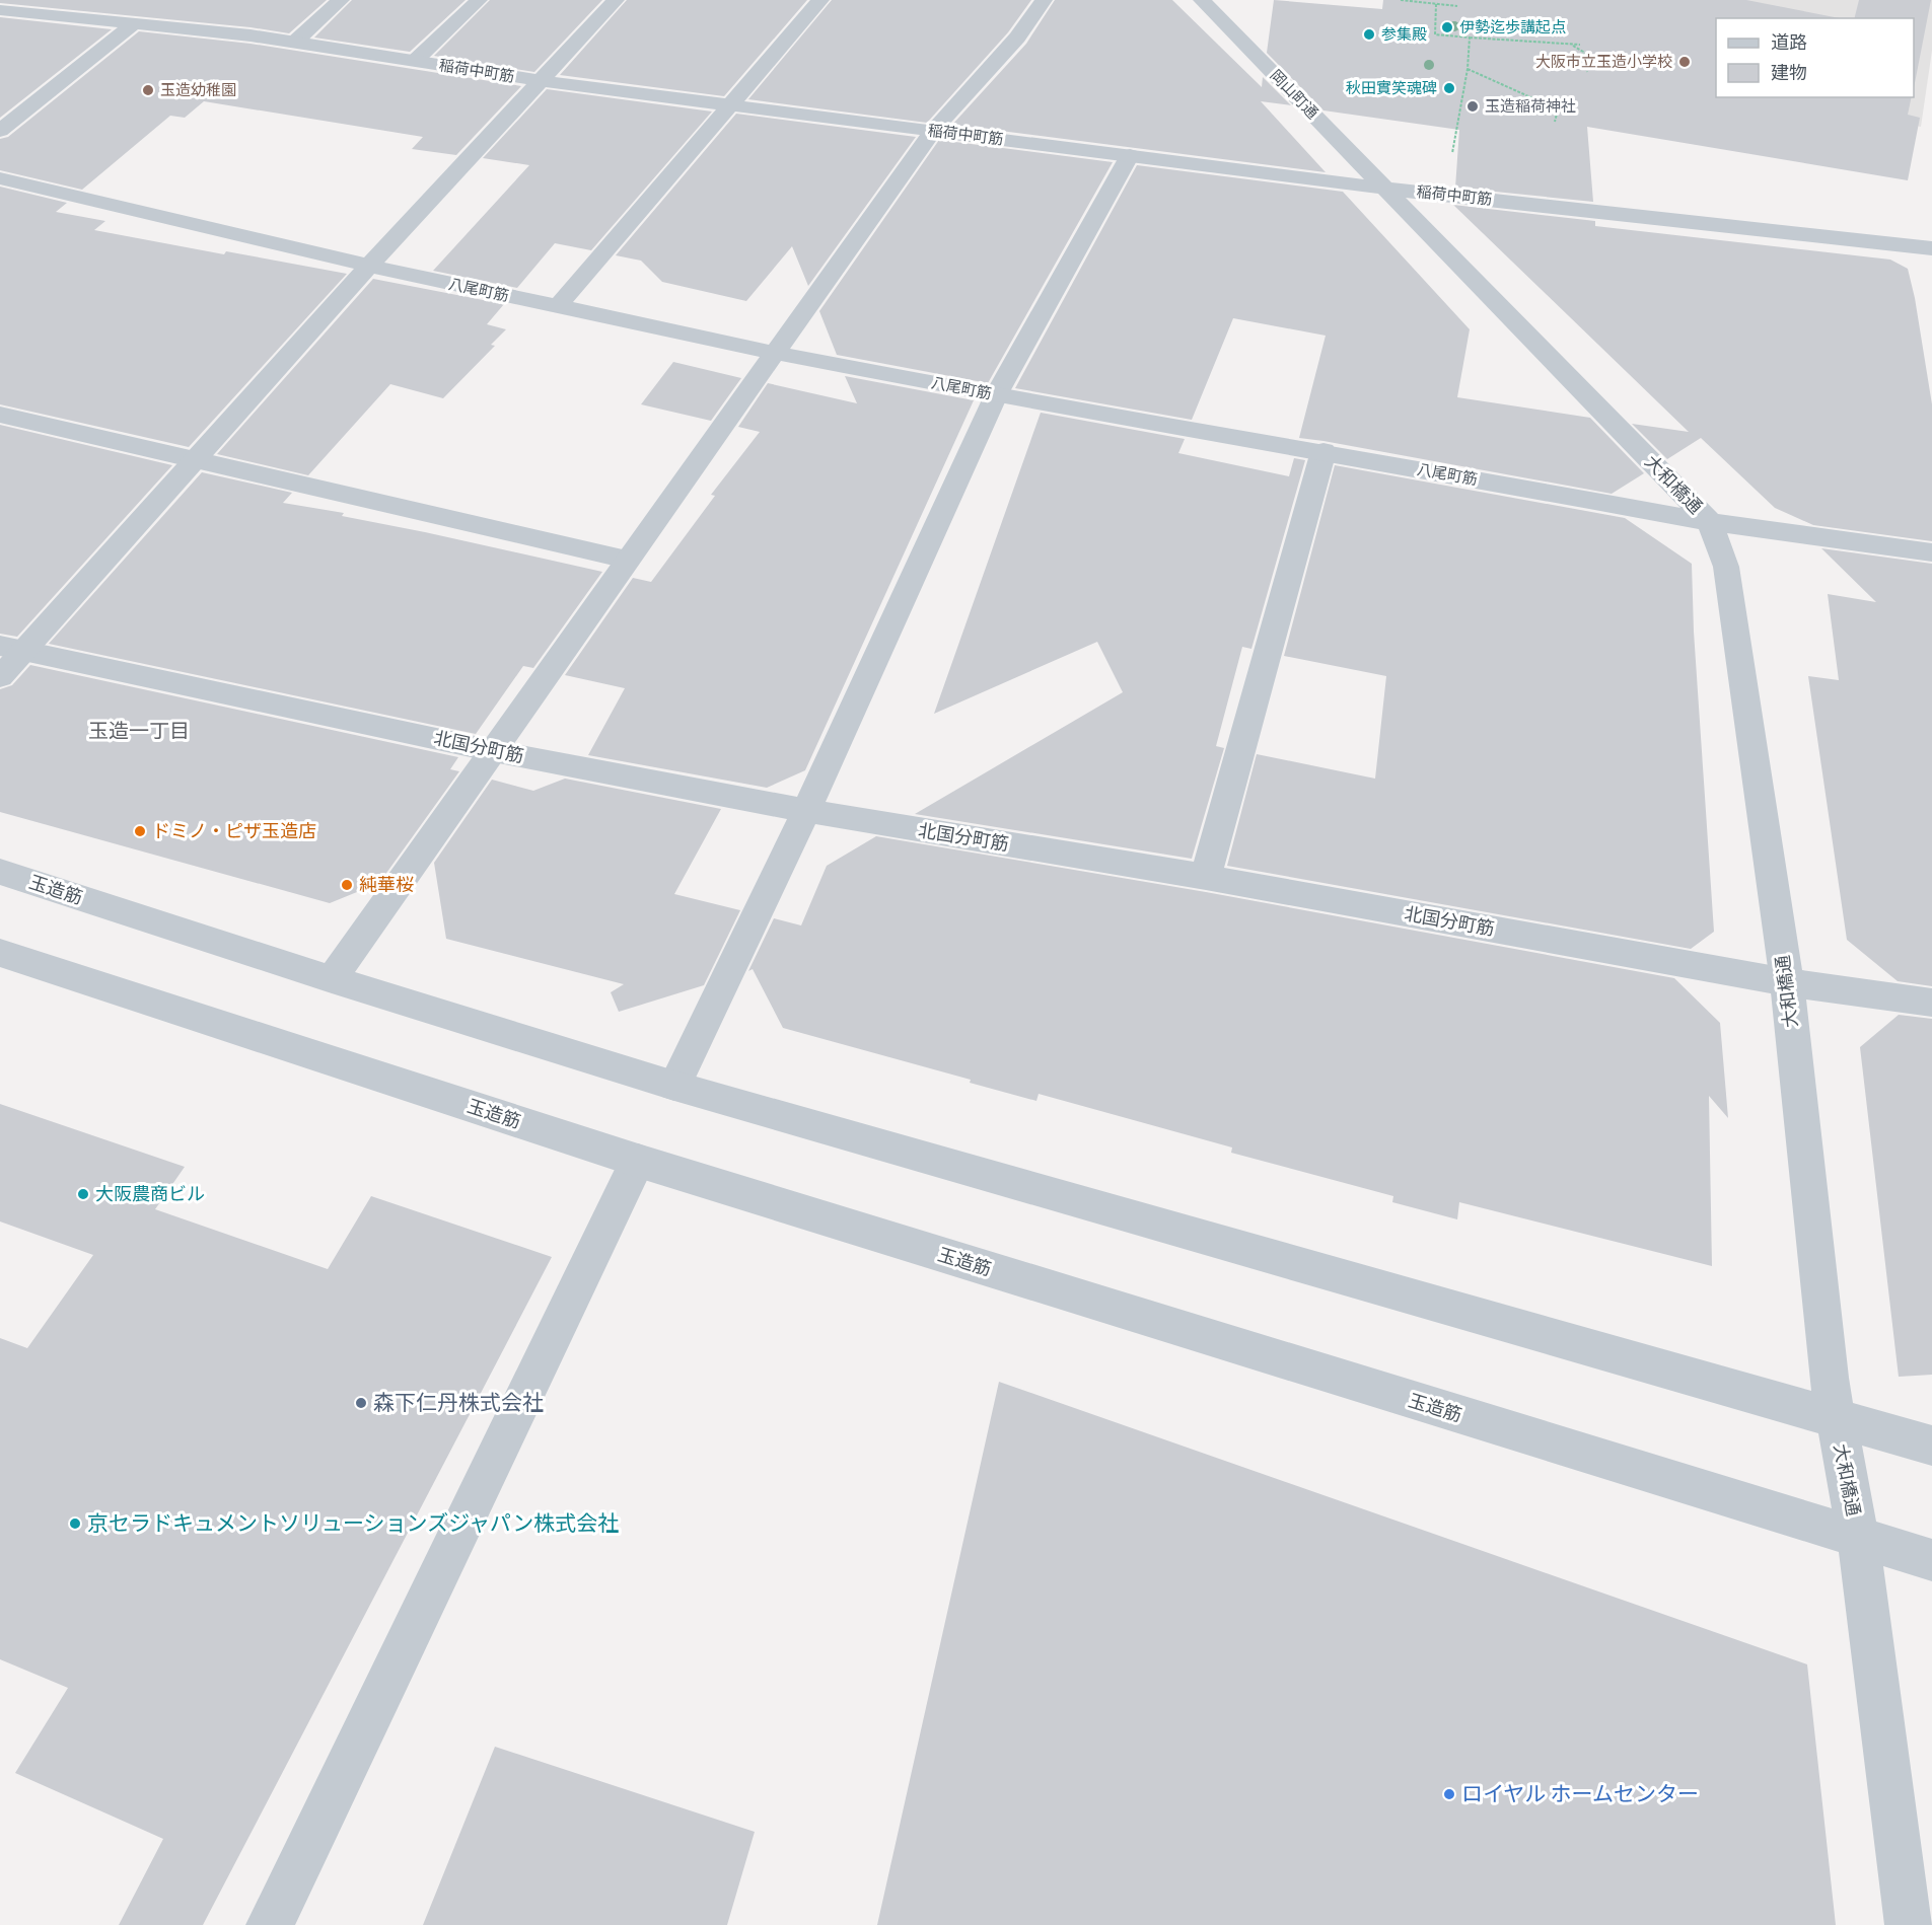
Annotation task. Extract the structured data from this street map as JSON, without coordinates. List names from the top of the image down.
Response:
{
  "streets": {
    "street": [
      "稲荷中町筋",
      "岡山町通",
      "八尾町筋",
      "大和橋通",
      "北国分町筋",
      "玉造筋"
    ]
  },
  "crossings": [
    ["稲荷中町筋", "岡山町通"],
    ["稲荷中町筋", "大和橋通"],
    ["岡山町通", "大和橋通"],
    ["八尾町筋", "大和橋通"],
    ["大和橋通", "北国分町筋"],
    ["大和橋通", "玉造筋"]
  ],
  "districts": ["玉造一丁目"],
  "places": [
    "伊勢迄歩講起点",
    "参集殿",
    "大阪市立玉造小学校",
    "秋田實笑魂碑",
    "玉造幼稚園",
    "玉造稲荷神社",
    "ドミノ・ピザ玉造店",
    "純華桜",
    "大阪農商ビル",
    "森下仁丹株式会社",
    "京セラドキュメントソリューションズジャパン株式会社",
    "ロイヤル ホームセンター"
  ],
  "legend": ["道路", "建物"]
}
